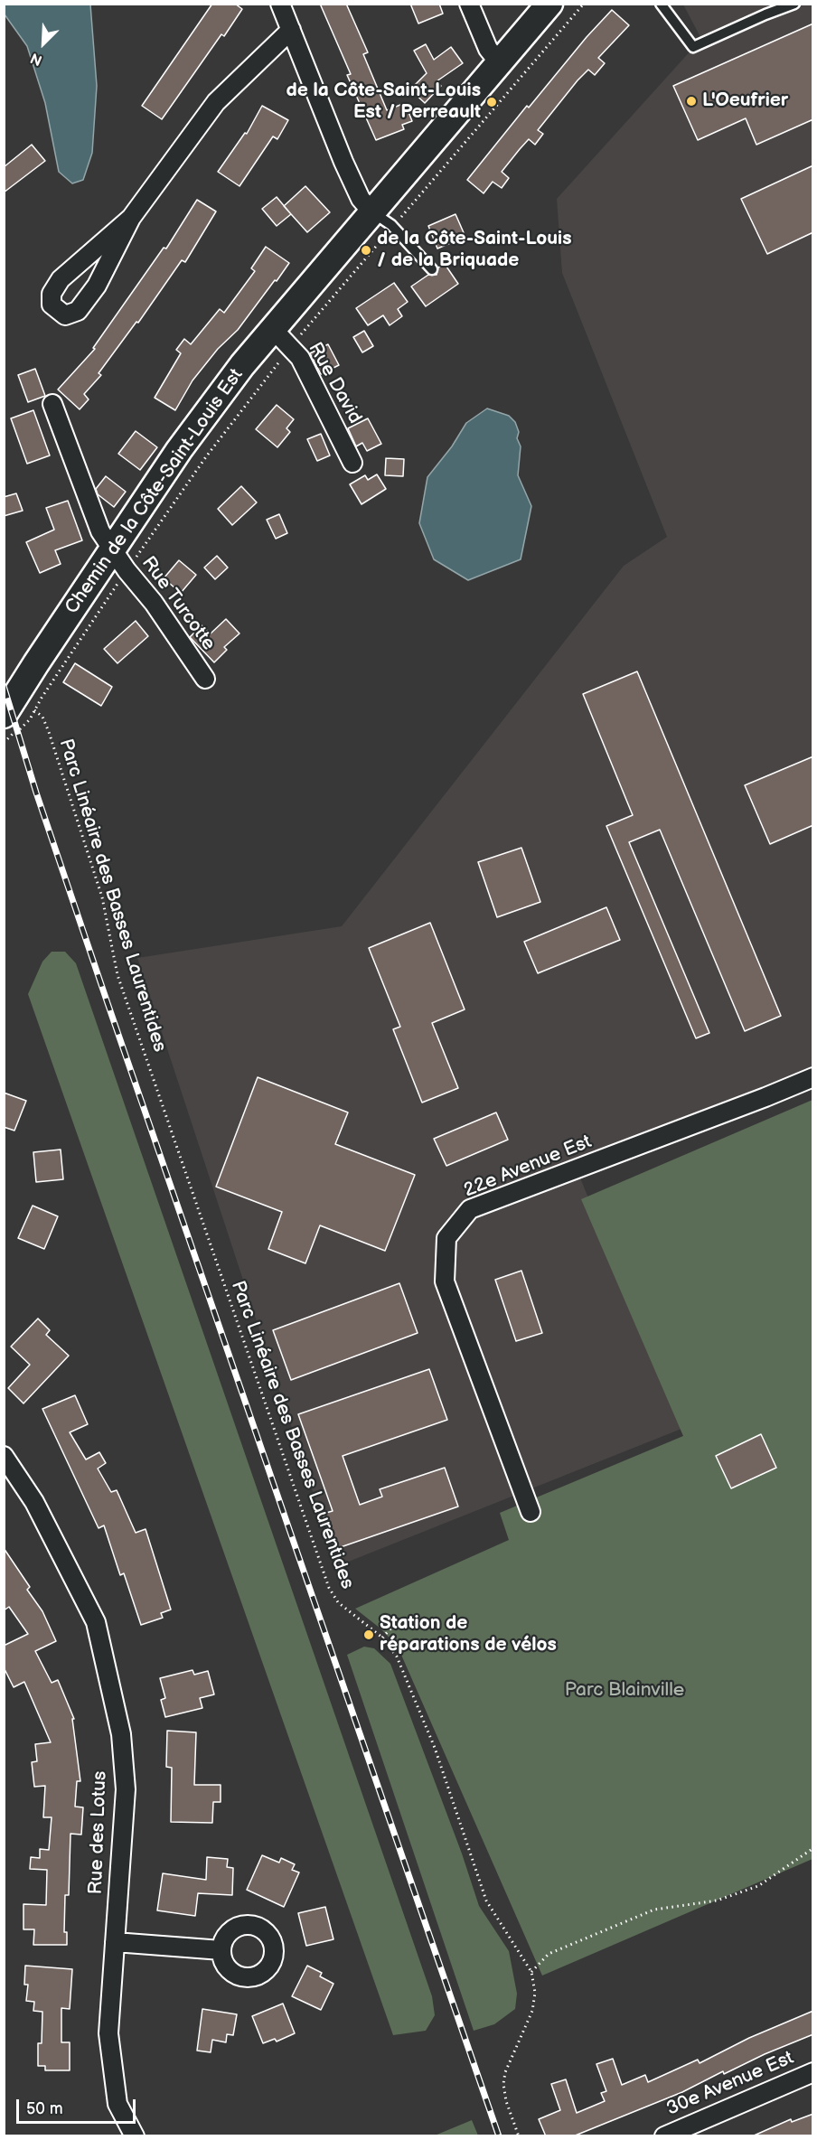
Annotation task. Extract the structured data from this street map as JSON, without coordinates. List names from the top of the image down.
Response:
{
  "streets": {
    "street": [
      "Rue David",
      "Chemin de la Côte-Saint-Louis Est",
      "Rue Turcotte",
      "22e Avenue Est",
      "Rue des Lotus",
      "30e Avenue Est"
    ],
    "path": ["Parc Linéaire des Basses Laurentides"]
  },
  "crossings": [
    ["Rue David", "Chemin de la Côte-Saint-Louis Est"],
    ["Chemin de la Côte-Saint-Louis Est", "Rue Turcotte"],
    ["Chemin de la Côte-Saint-Louis Est", "Parc Linéaire des Basses Laurentides"]
  ],
  "parks": ["Parc Blainville"],
  "places": [
    "L'Oeufrier",
    "de la Côte-Saint-Louis Est / Perreault",
    "de la Côte-Saint-Louis / de la Briquade",
    "Station de réparations de vélos"
  ],
  "scale_bar": "50 m",
  "north": "bottom left"
}
